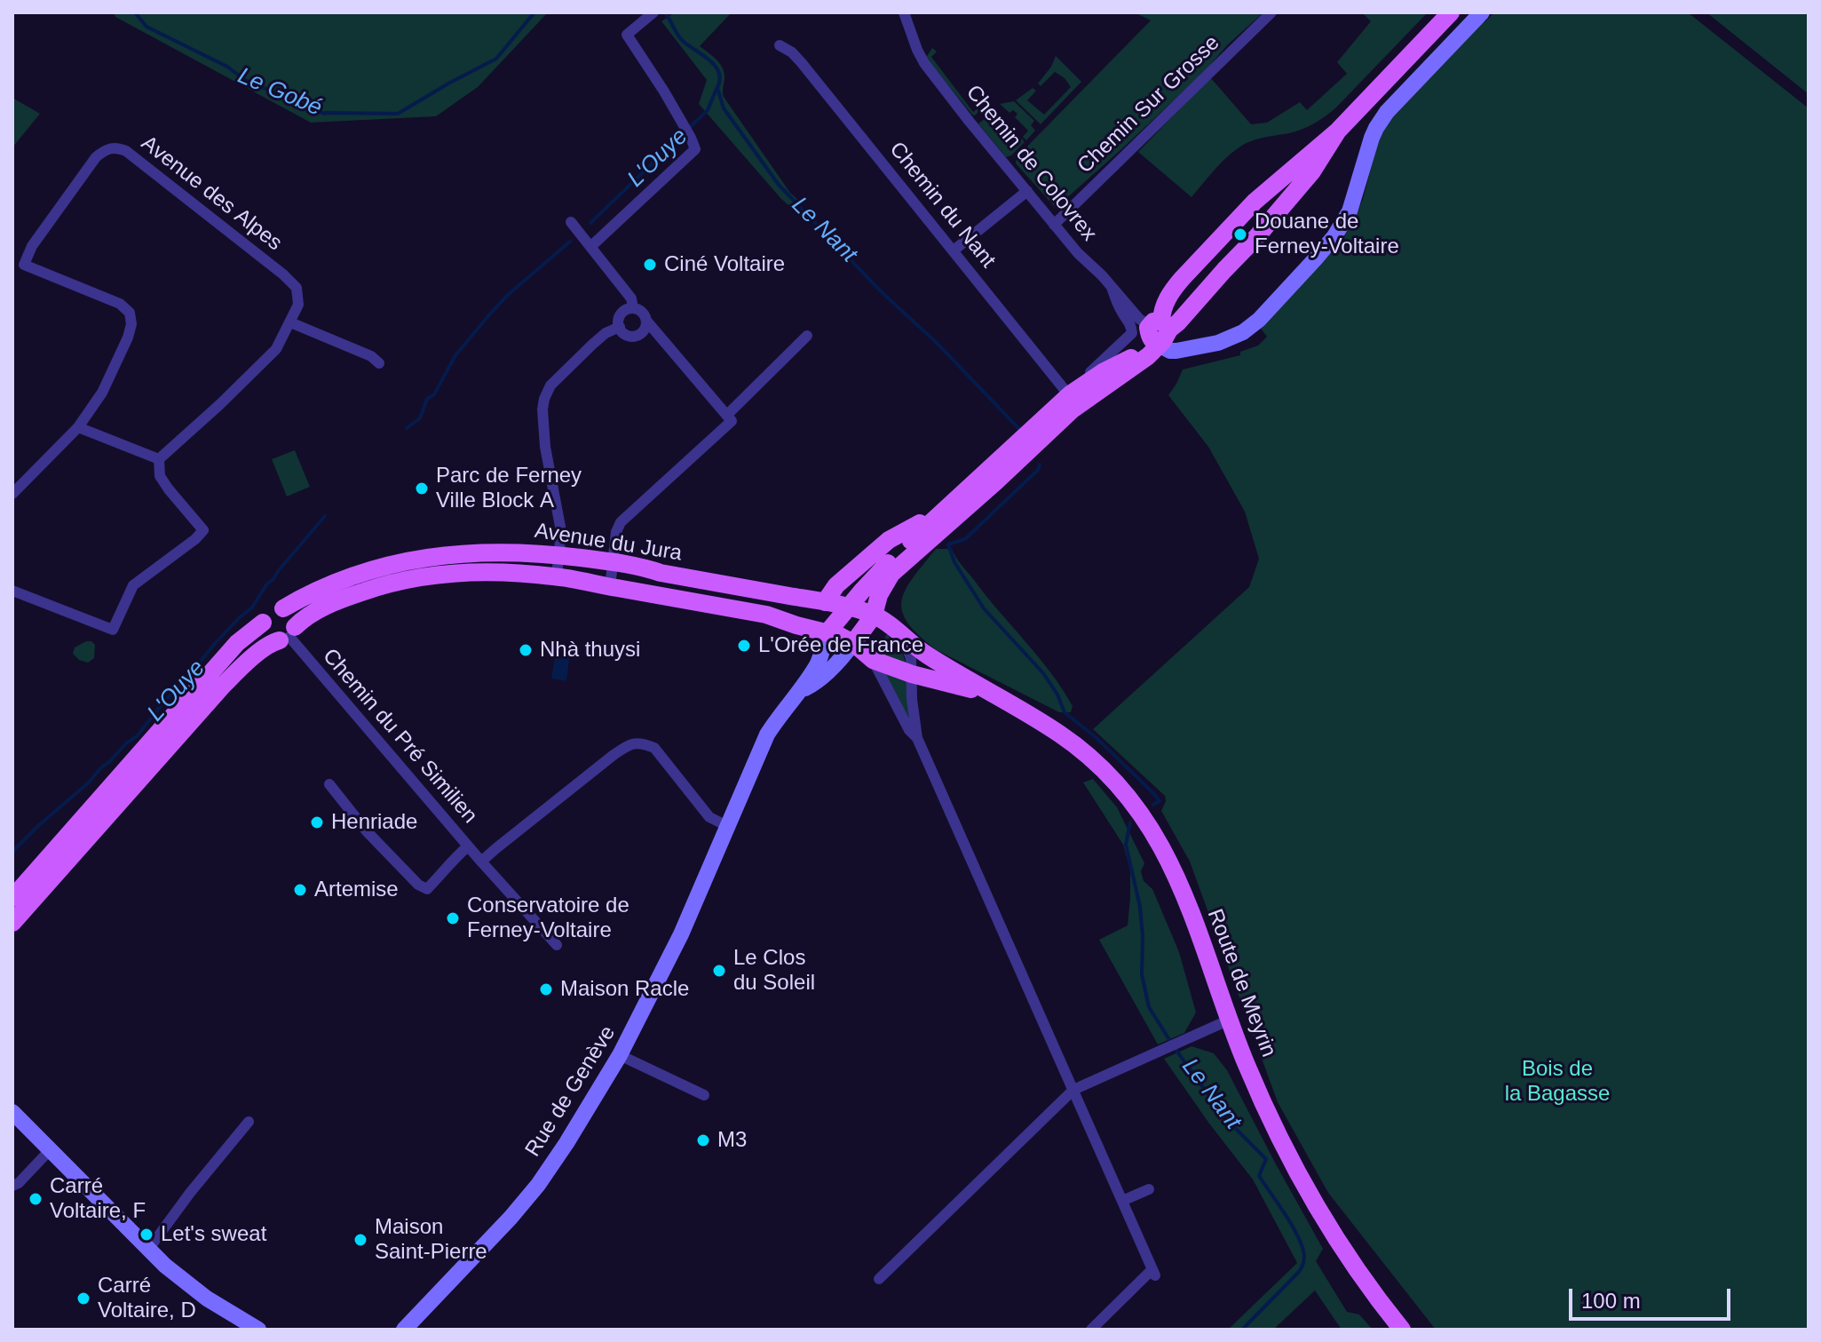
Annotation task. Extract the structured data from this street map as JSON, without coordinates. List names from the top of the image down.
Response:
{
  "streets": {
    "main road": ["Avenue du Jura", "Route de Meyrin"],
    "street": [
      "Chemin Sur Grosse",
      "Chemin de Colovrex",
      "Avenue des Alpes",
      "Chemin du Nant",
      "Chemin du Pré Similien",
      "Rue de Genève"
    ]
  },
  "crossings": [
    ["Chemin Sur Grosse", "Chemin de Colovrex"],
    ["Avenue du Jura", "Chemin du Pré Similien"],
    ["Avenue du Jura", "Route de Meyrin"],
    ["Avenue du Jura", "Rue de Genève"],
    ["Route de Meyrin", "Rue de Genève"]
  ],
  "water": ["Le Gobé", "L'Ouye", "Le Nant"],
  "parks": ["Bois de la Bagasse"],
  "places": [
    "Douane de Ferney-Voltaire",
    "Ciné Voltaire",
    "Parc de Ferney Ville Block A",
    "L'Orée de France",
    "Nhà thuysi",
    "Henriade",
    "Artemise",
    "Conservatoire de Ferney-Voltaire",
    "Le Clos du Soleil",
    "Maison Racle",
    "M3",
    "Carré Voltaire, F",
    "Let's sweat",
    "Maison Saint-Pierre",
    "Carré Voltaire, D"
  ],
  "scale_bar": "100 m"
}
